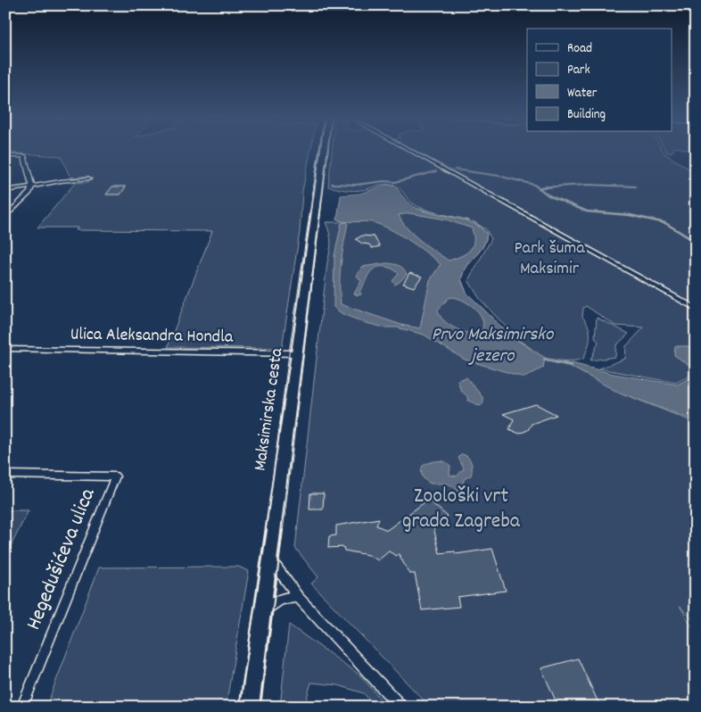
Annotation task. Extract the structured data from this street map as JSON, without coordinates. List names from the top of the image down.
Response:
{
  "streets": {
    "main road": ["Maksimirska cesta"],
    "street": ["Ulica Aleksandra Hondla", "Hegedušićeva ulica"]
  },
  "crossings": [
    ["Ulica Aleksandra Hondla", "Maksimirska cesta"]
  ],
  "water": ["Prvo Maksimirsko jezero"],
  "parks": ["Park šuma Maksimir", "Zoološki vrt grada Zagreba"],
  "legend": [
    "Road",
    "Park",
    "Water",
    "Building"
  ]
}
